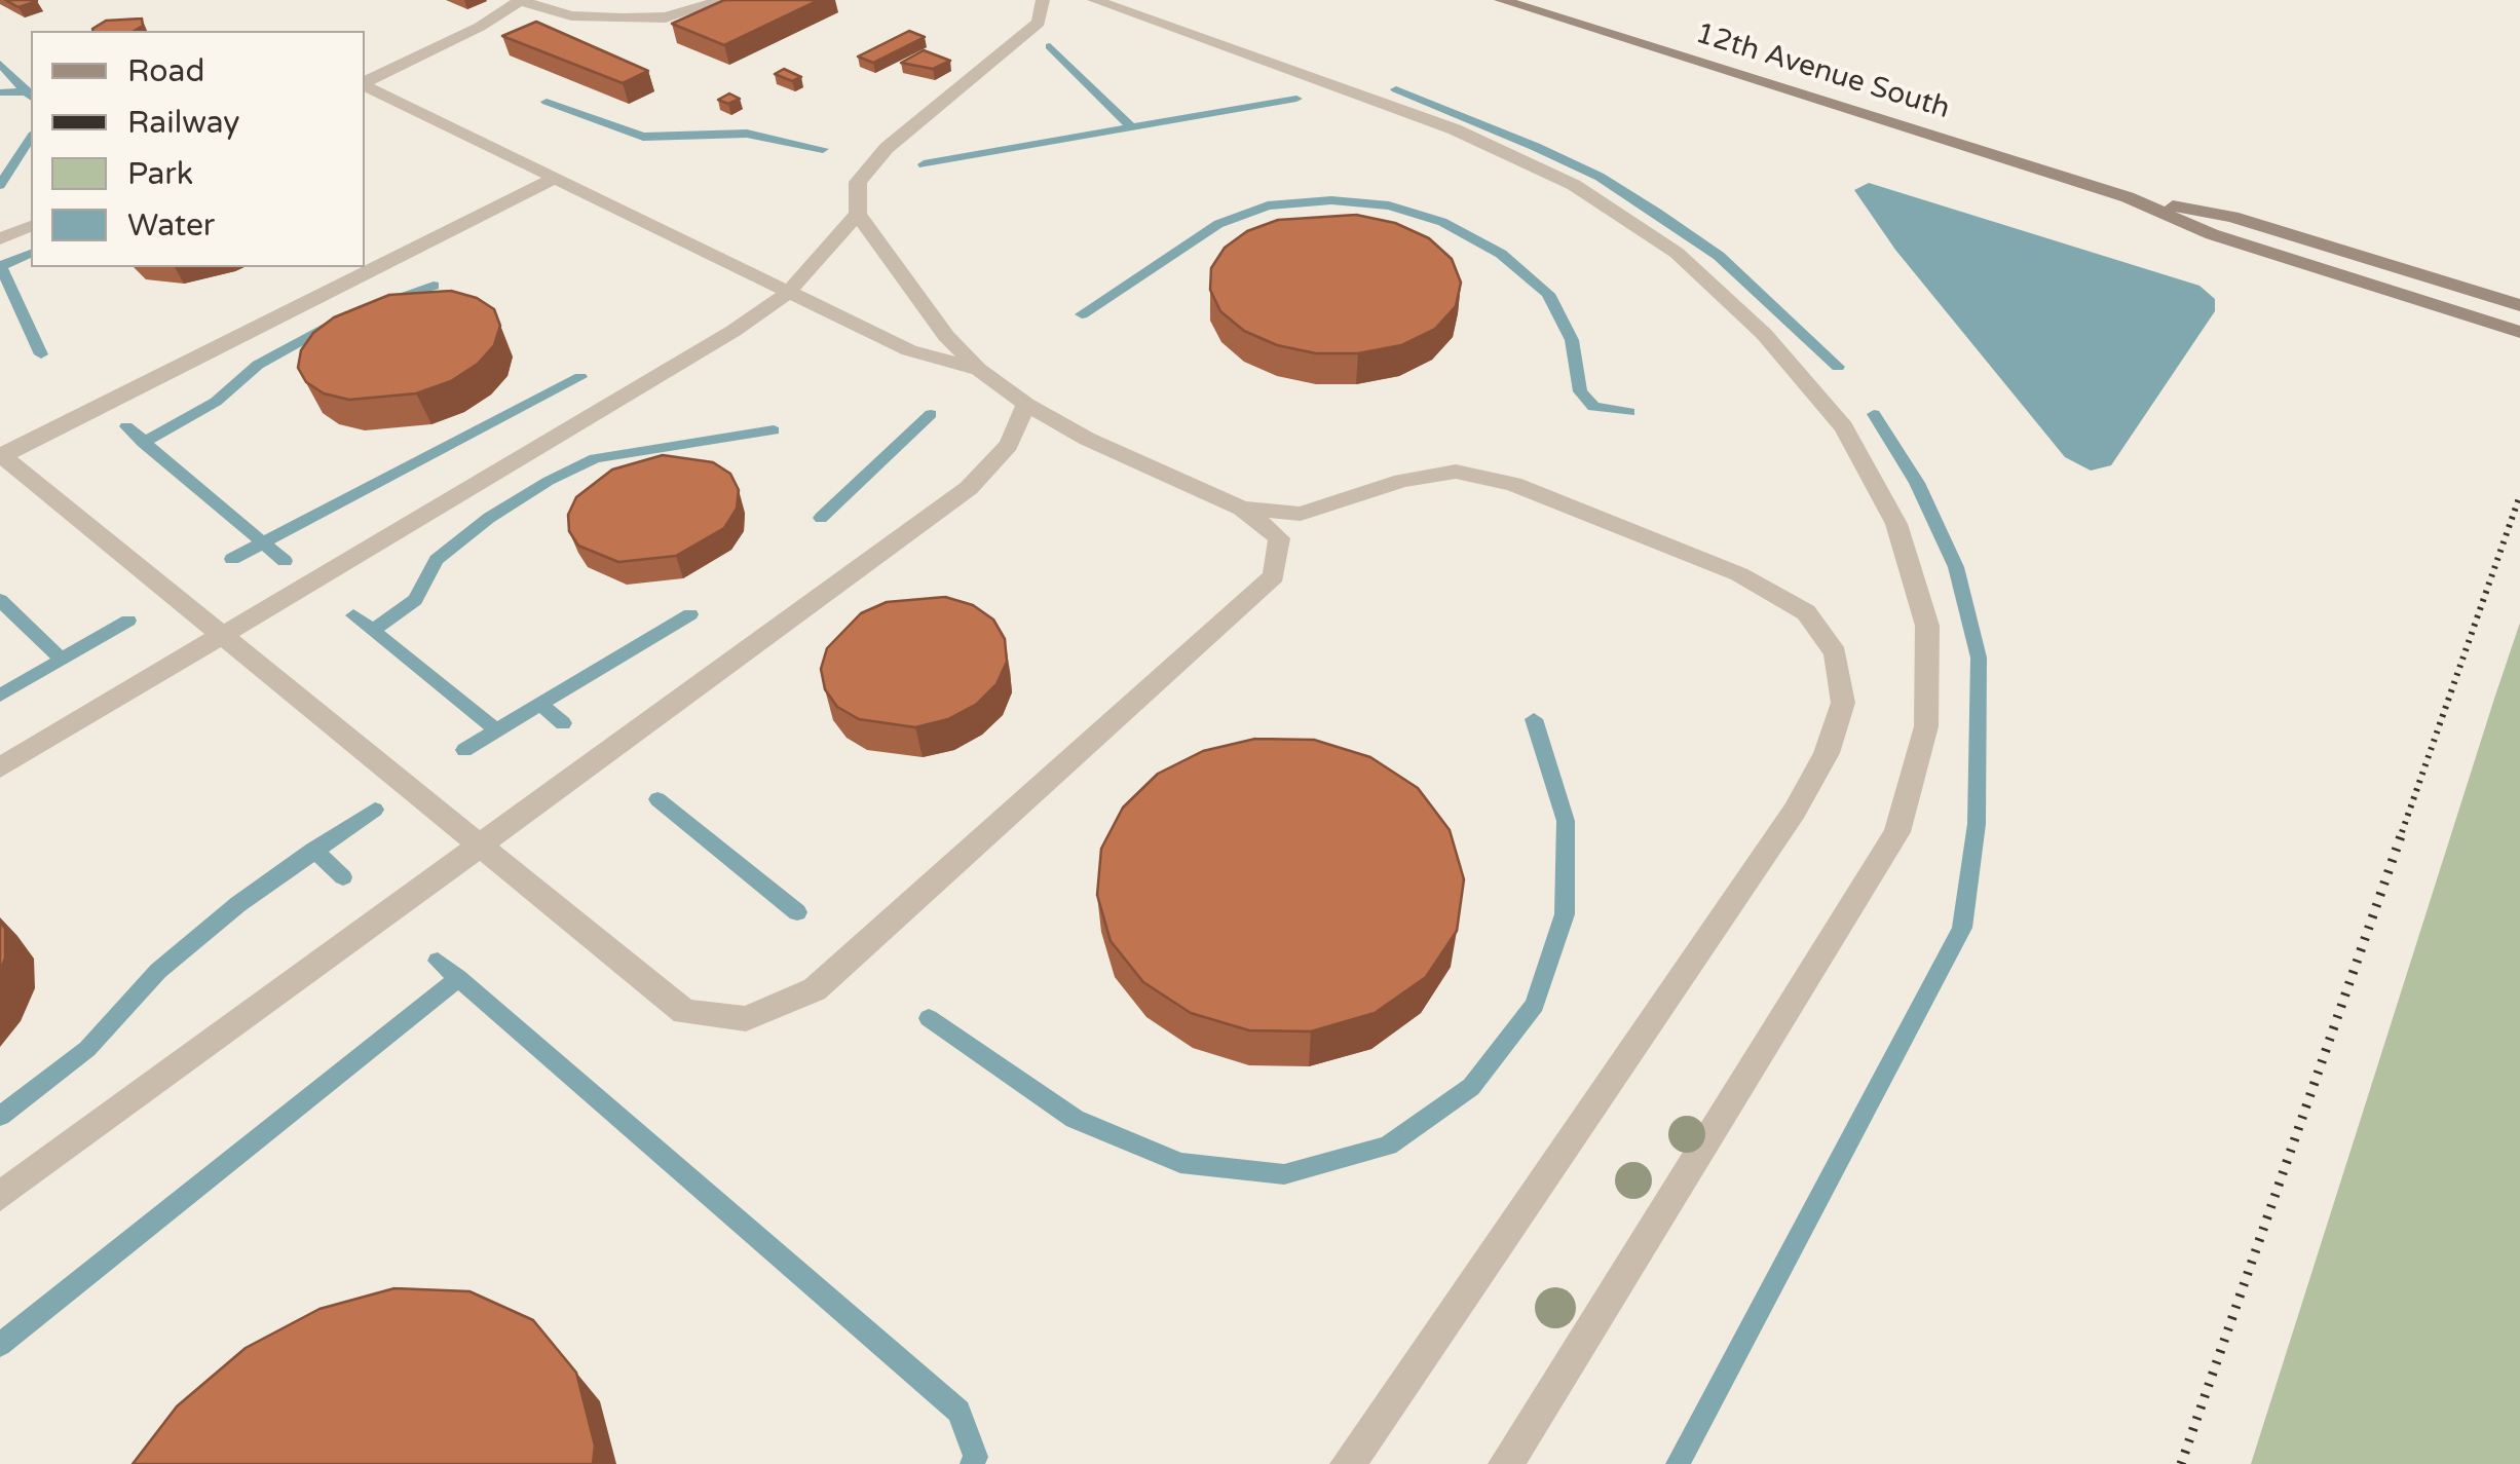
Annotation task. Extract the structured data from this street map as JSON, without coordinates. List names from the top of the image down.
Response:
{
  "streets": {
    "street": ["12th Avenue South"]
  },
  "legend": [
    "Road",
    "Railway",
    "Park",
    "Water"
  ]
}
